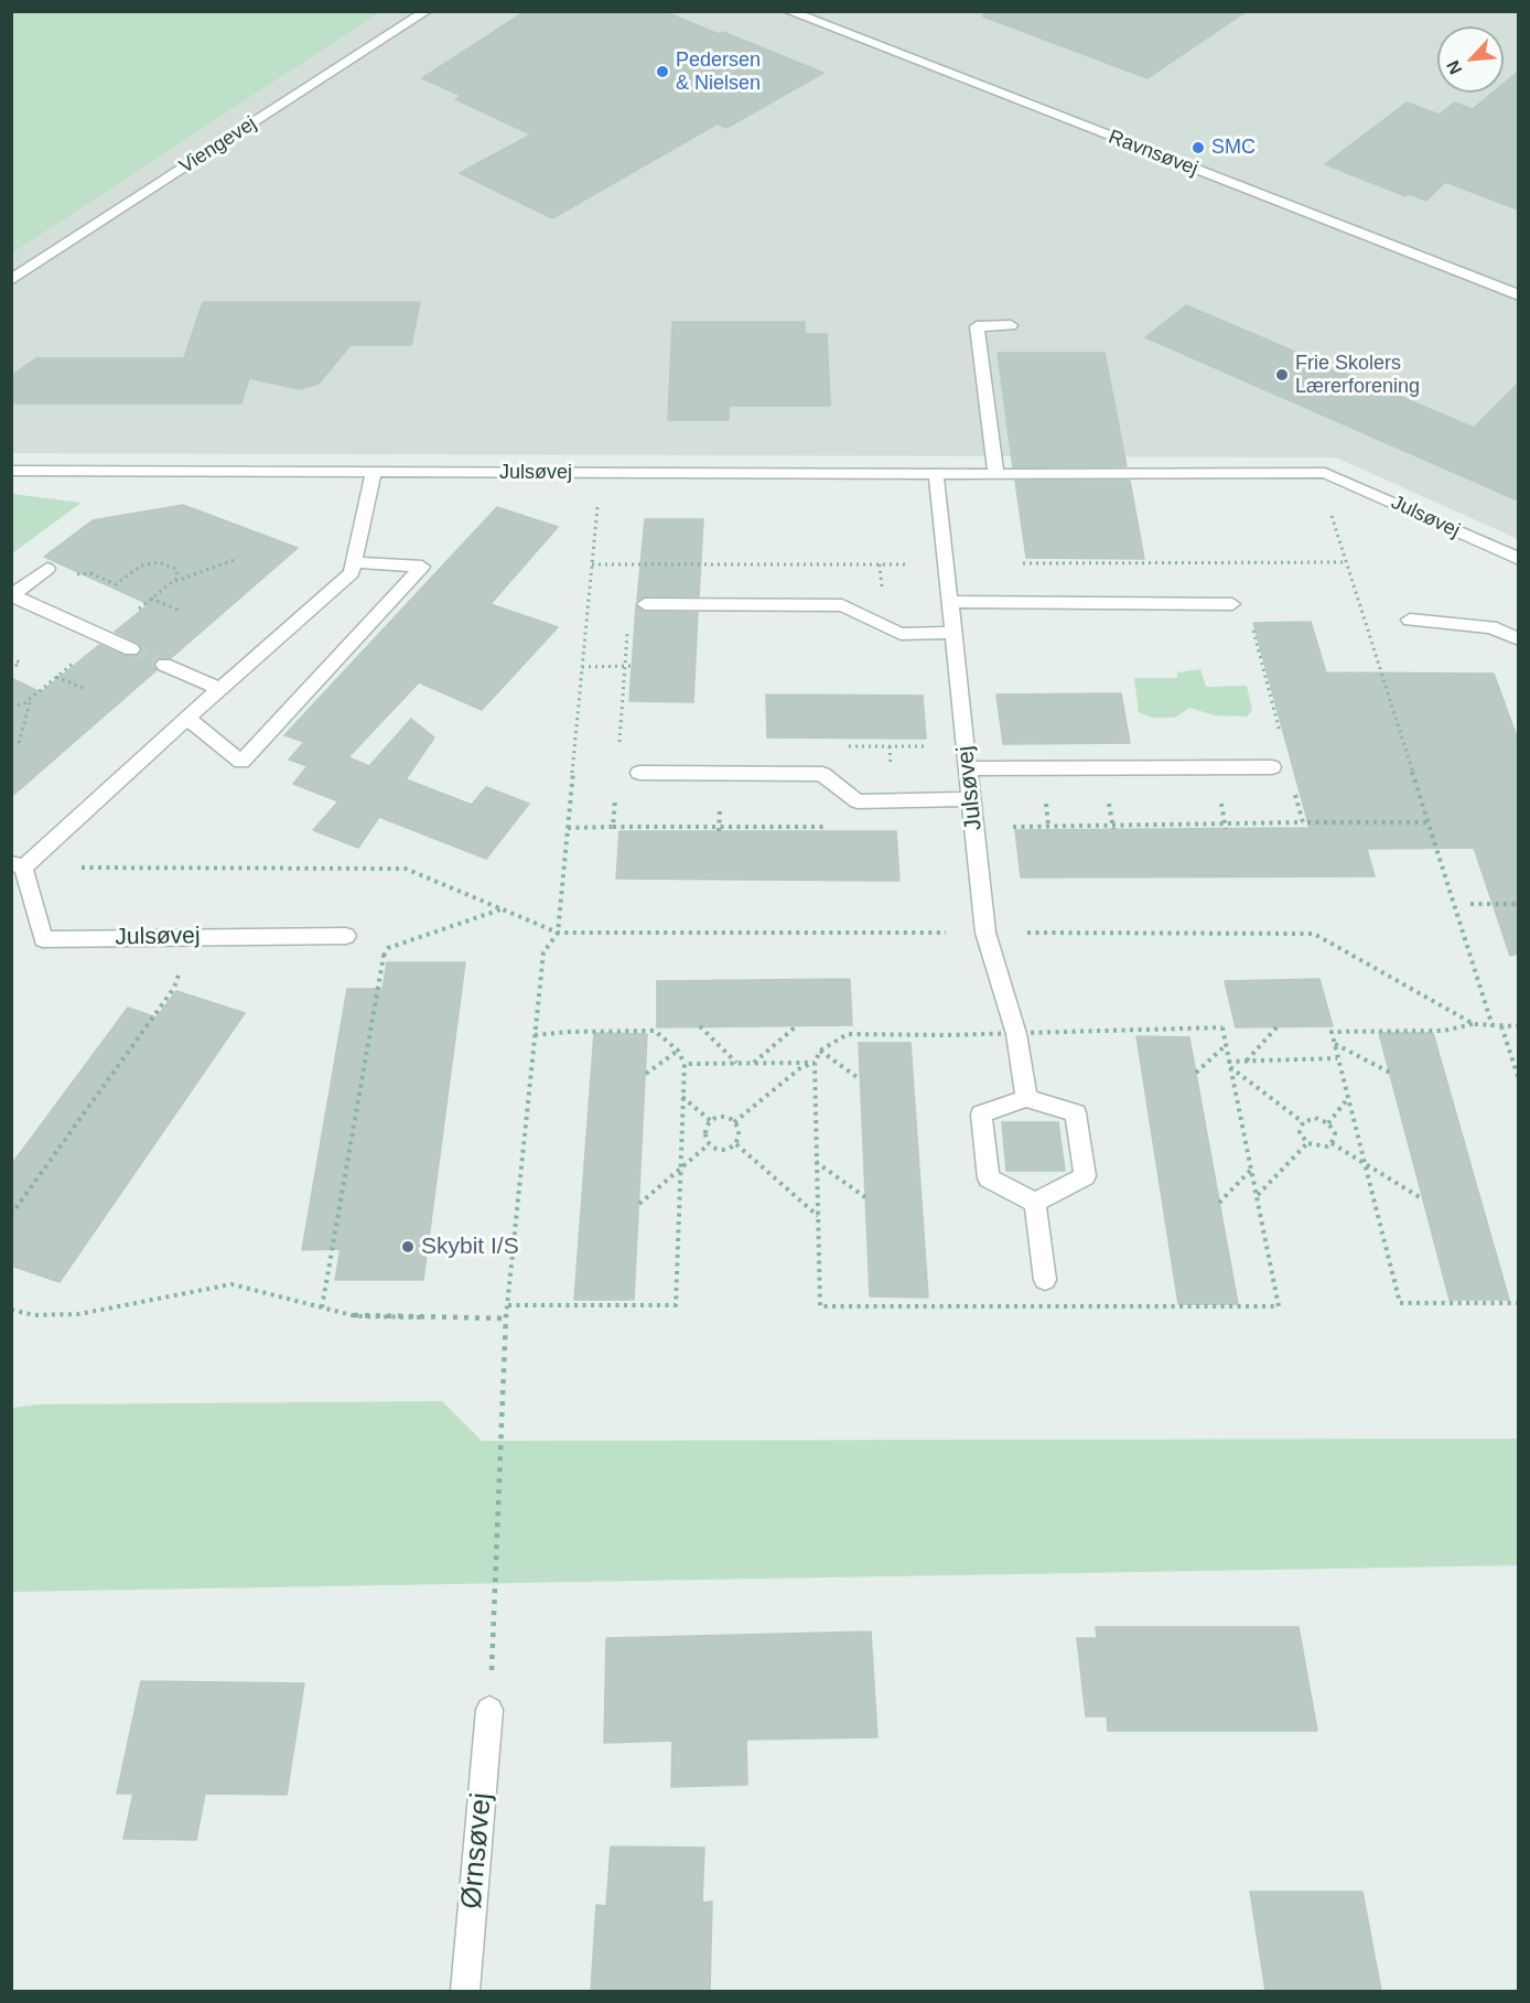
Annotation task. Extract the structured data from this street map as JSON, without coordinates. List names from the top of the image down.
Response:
{
  "streets": {
    "street": [
      "Viengevej",
      "Ravnsøvej",
      "Julsøvej",
      "Ørnsøvej"
    ]
  },
  "places": [
    "Pedersen & Nielsen",
    "SMC",
    "Frie Skolers Lærerforening",
    "Skybit I/S"
  ],
  "north": "bottom left"
}
